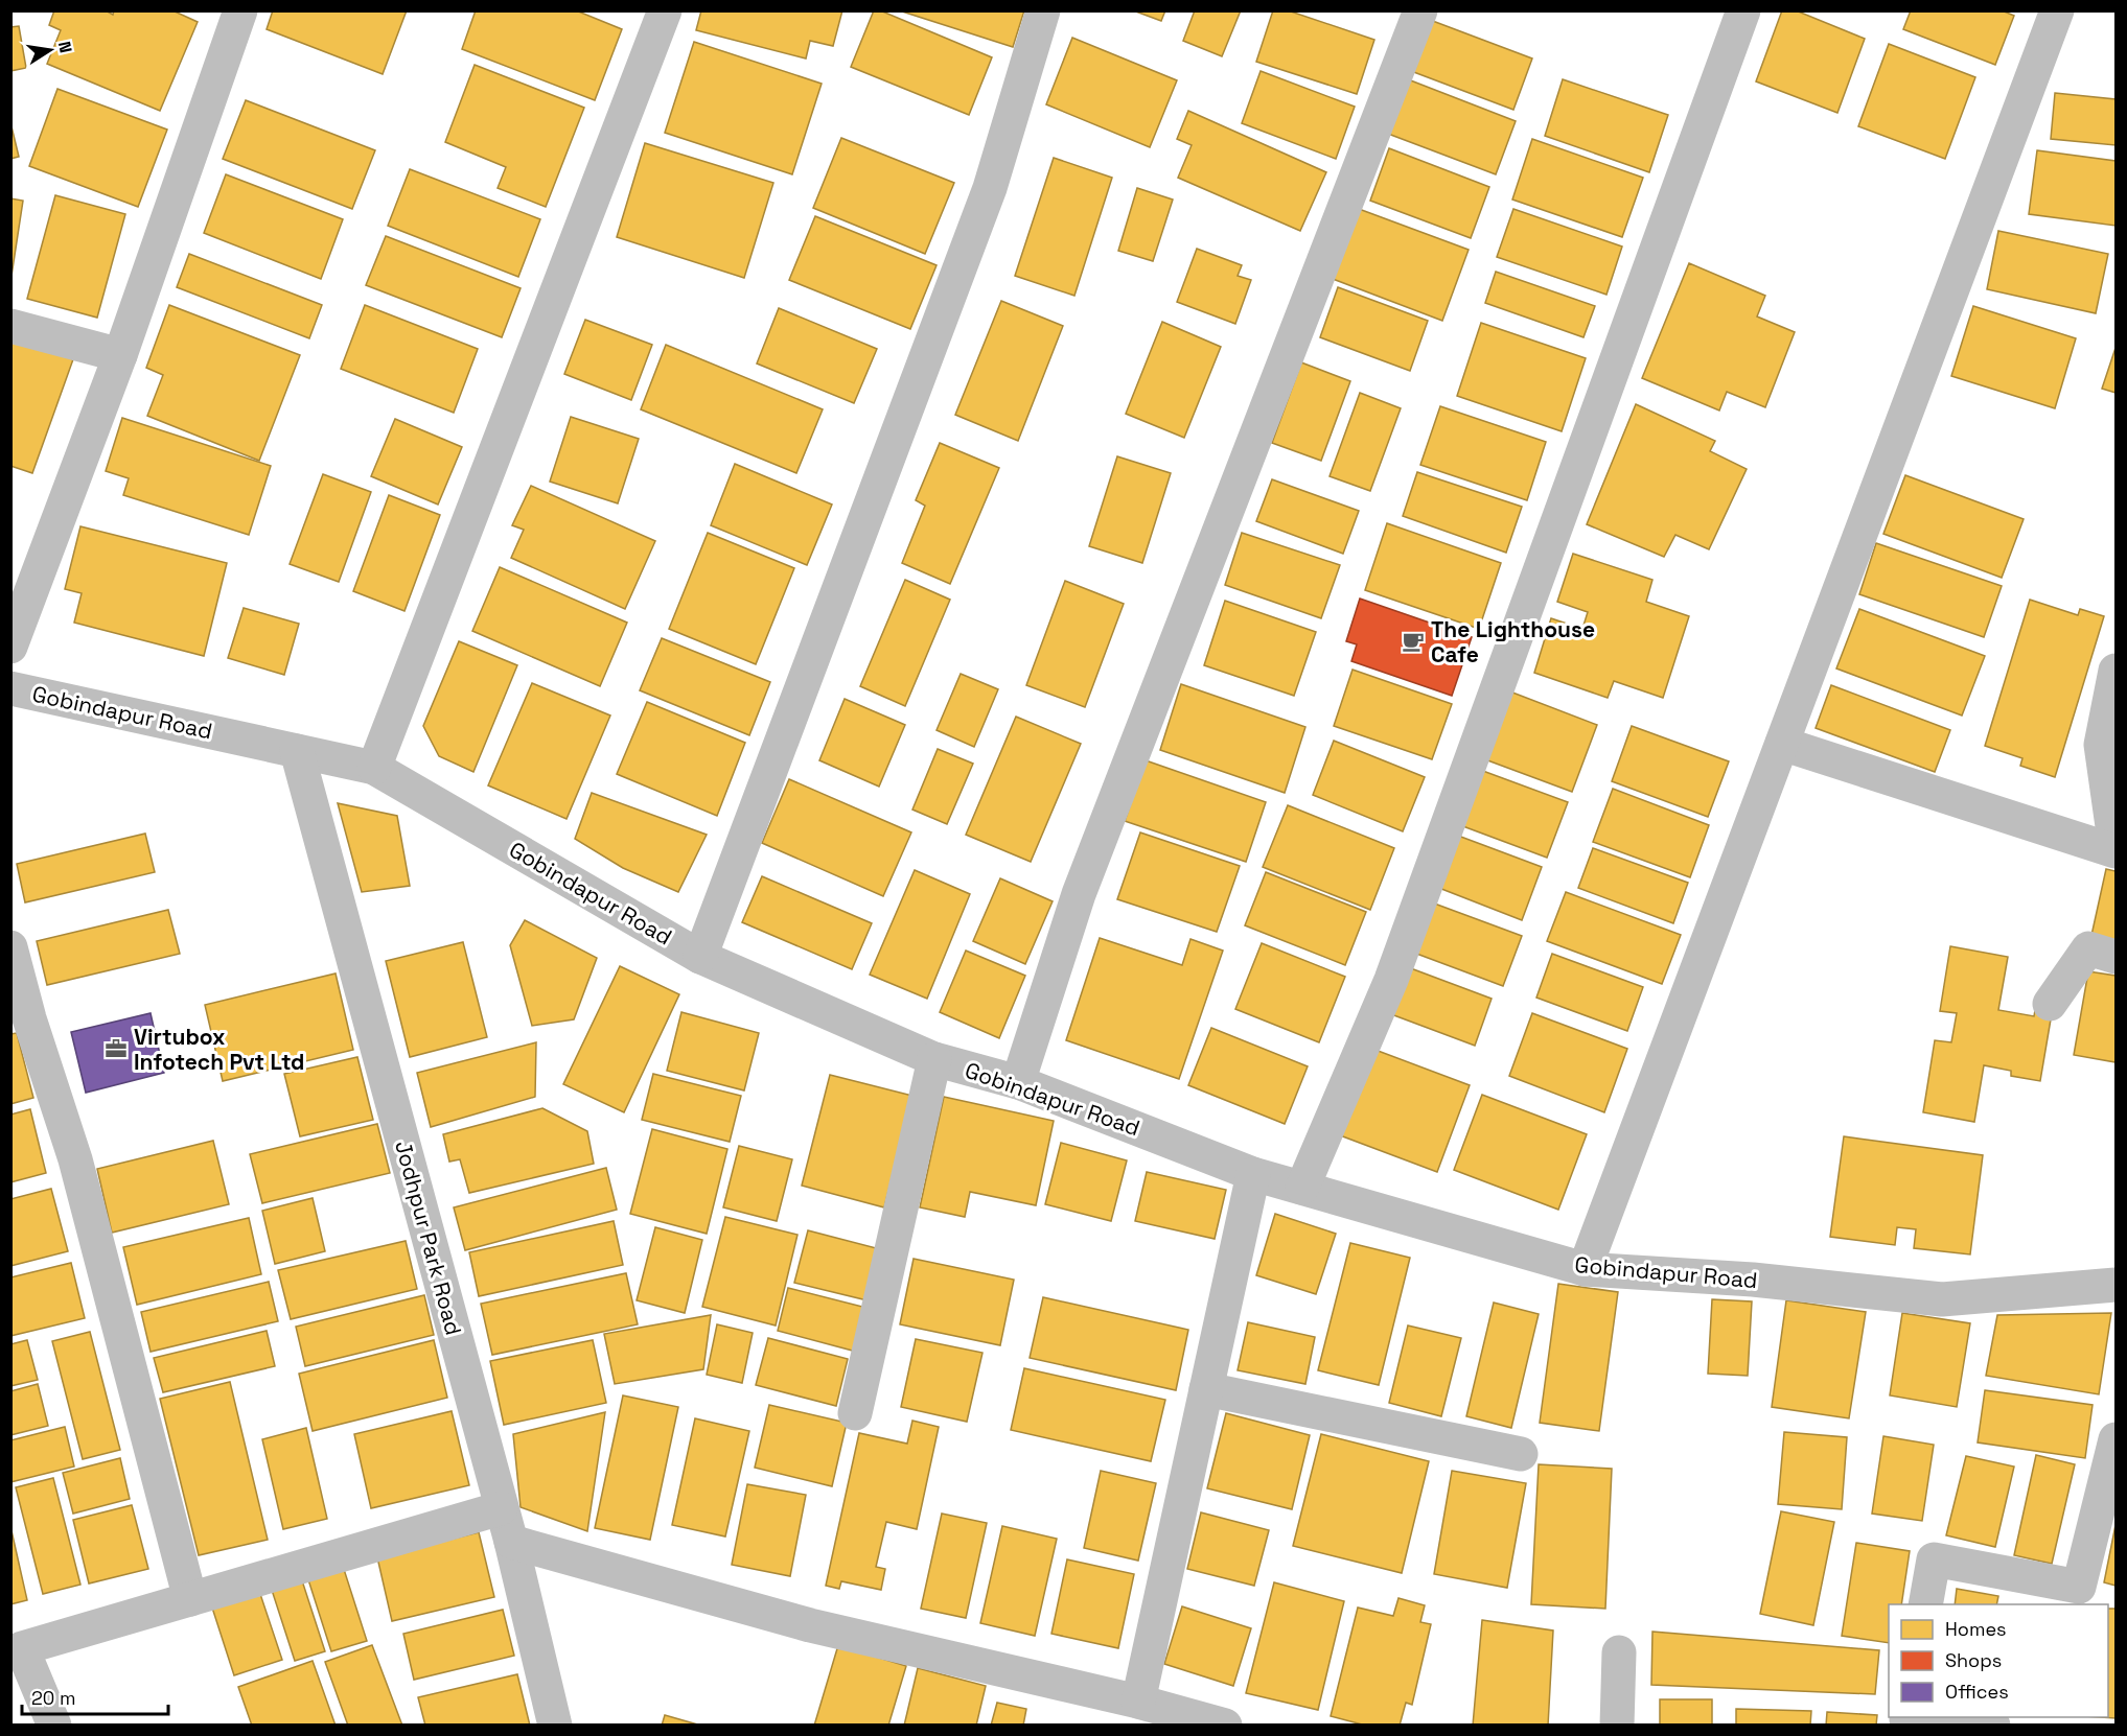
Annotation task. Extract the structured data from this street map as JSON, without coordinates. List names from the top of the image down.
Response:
{
  "streets": {
    "street": ["Gobindapur Road", "Jodhpur Park Road"]
  },
  "crossings": [
    ["Gobindapur Road", "Jodhpur Park Road"]
  ],
  "places": {
    "cafe": ["The Lighthouse Cafe"],
    "office": ["Virtubox Infotech Pvt Ltd"]
  },
  "legend": ["Homes", "Shops", "Offices"],
  "scale_bar": "20 m",
  "north": "right"
}
